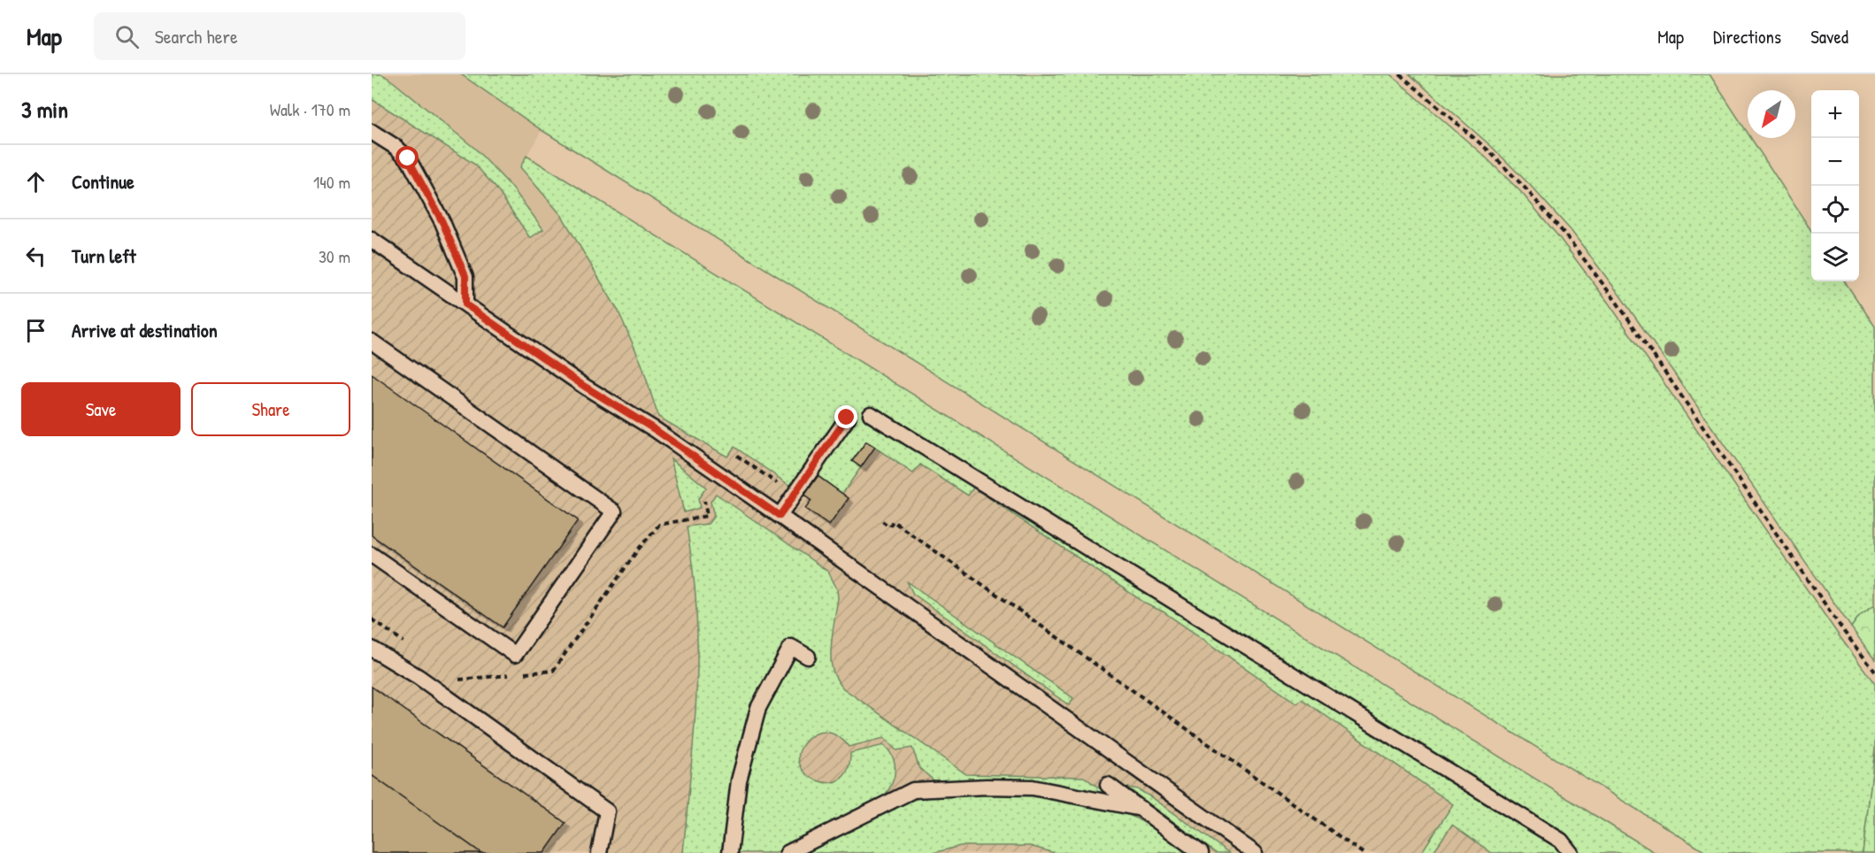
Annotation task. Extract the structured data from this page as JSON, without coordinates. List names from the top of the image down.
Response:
{
  "north": "bottom left",
  "page": {
    "header": "Map",
    "search": "Search here",
    "nav": ["Map", "Directions", "Saved"],
    "heading": ["3 min", "Walk · 170 m"],
    "map_buttons": ["+", "−"],
    "list": [
      ["Continue", "140 m"],
      ["Turn left", "30 m"],
      "Arrive at destination"
    ],
    "buttons": ["Save", "Share"]
  }
}
